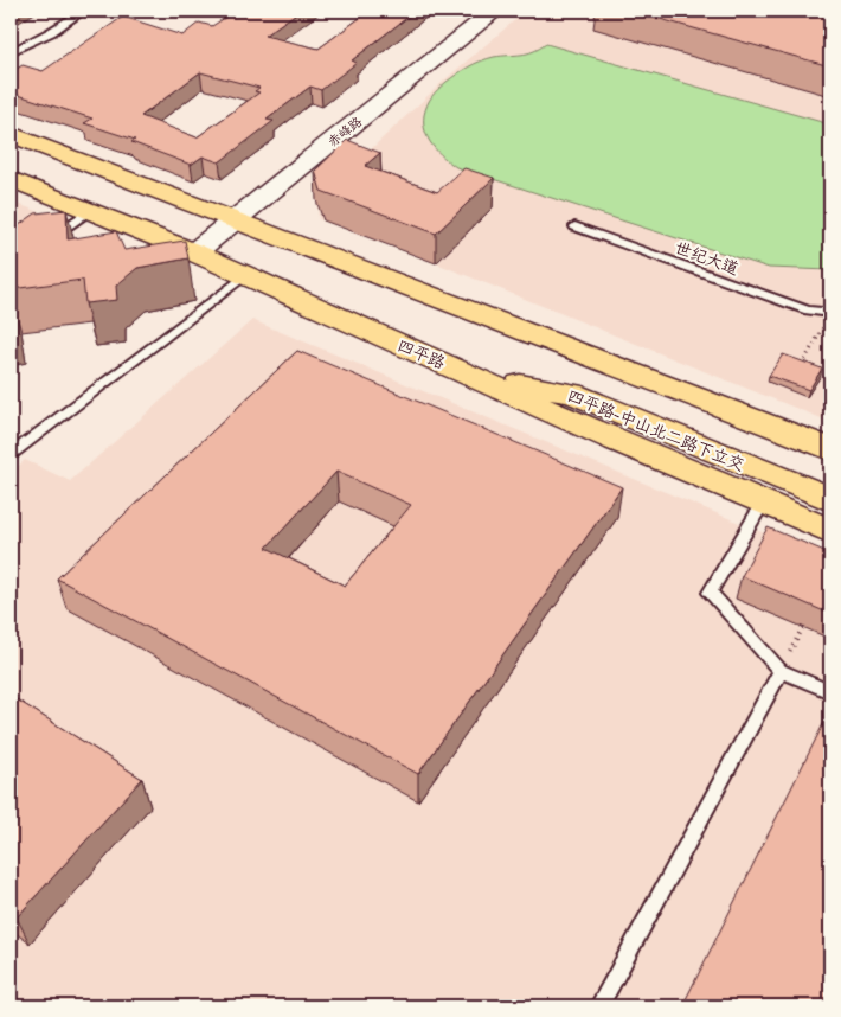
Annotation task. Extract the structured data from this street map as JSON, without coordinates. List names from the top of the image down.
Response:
{
  "streets": {
    "main road": ["四平路", "四平路-中山北二路下立交"],
    "street": ["赤峰路"],
    "lane": ["世纪大道"]
  },
  "crossings": [
    ["赤峰路", "四平路"],
    ["四平路", "四平路-中山北二路下立交"]
  ]
}
